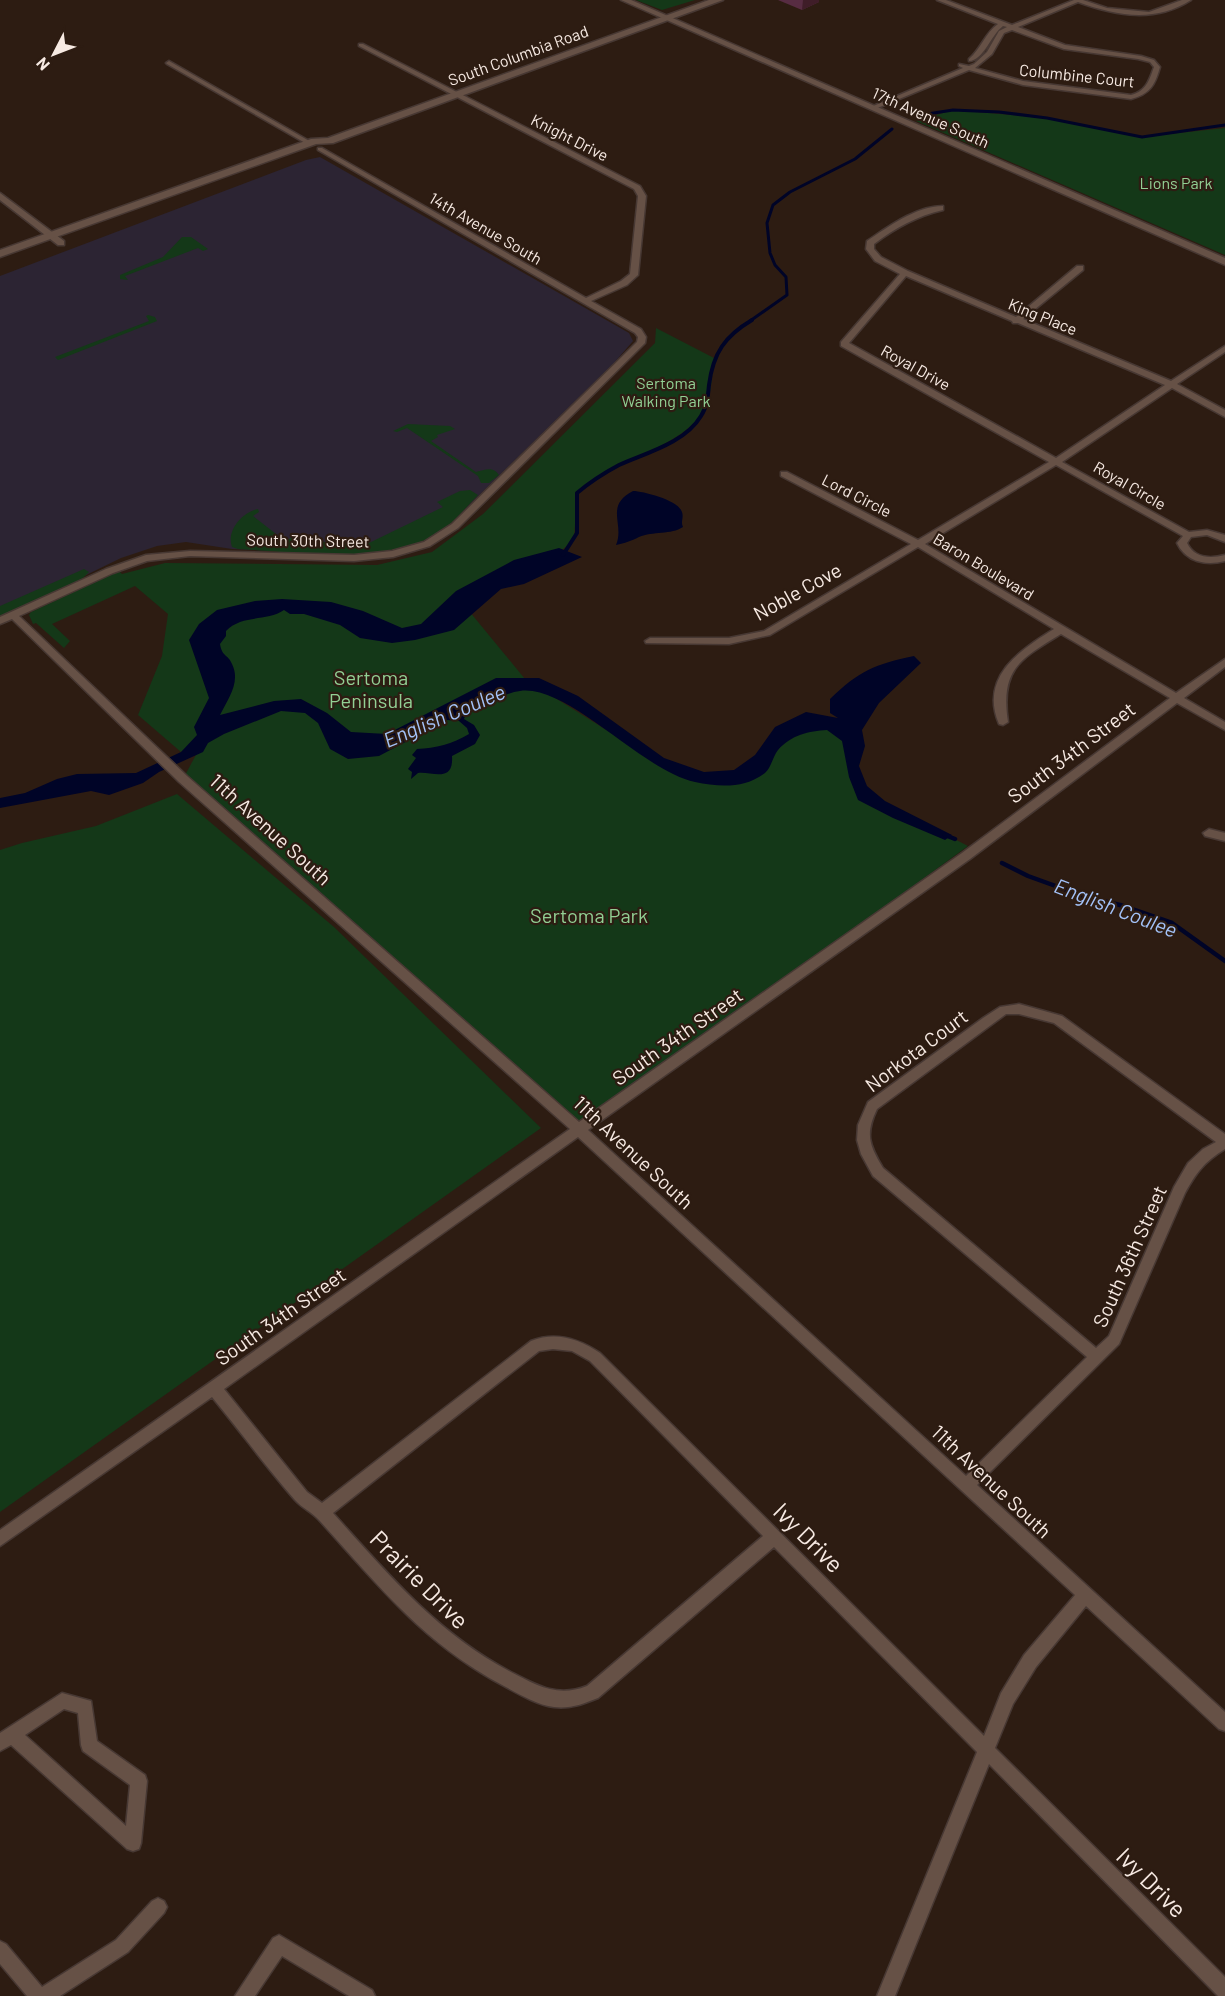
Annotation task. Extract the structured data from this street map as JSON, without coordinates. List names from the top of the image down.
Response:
{
  "streets": {
    "main road": ["South Columbia Road"],
    "street": [
      "Columbine Court",
      "17th Avenue South",
      "Knight Drive",
      "14th Avenue South",
      "King Place",
      "Royal Drive",
      "Royal Circle",
      "Lord Circle",
      "South 30th Street",
      "Baron Boulevard",
      "Noble Cove",
      "South 34th Street",
      "11th Avenue South",
      "Norkota Court",
      "South 36th Street",
      "Ivy Drive",
      "Prairie Drive"
    ]
  },
  "crossings": [
    ["South Columbia Road", "17th Avenue South"],
    ["South Columbia Road", "Knight Drive"],
    ["South Columbia Road", "14th Avenue South"],
    ["Knight Drive", "14th Avenue South"],
    ["14th Avenue South", "South 30th Street"],
    ["King Place", "Royal Drive"],
    ["King Place", "Baron Boulevard"],
    ["Royal Drive", "Royal Circle"],
    ["Royal Drive", "Baron Boulevard"],
    ["Royal Circle", "Baron Boulevard"],
    ["Lord Circle", "Baron Boulevard"],
    ["Lord Circle", "Noble Cove"],
    ["South 30th Street", "11th Avenue South"],
    ["Baron Boulevard", "Noble Cove"],
    ["Baron Boulevard", "South 34th Street"],
    ["South 34th Street", "11th Avenue South"],
    ["South 34th Street", "Prairie Drive"],
    ["11th Avenue South", "South 36th Street"],
    ["Norkota Court", "South 36th Street"],
    ["Ivy Drive", "Prairie Drive"]
  ],
  "water": ["English Coulee"],
  "parks": [
    "Lions Park",
    "Sertoma Walking Park",
    "Sertoma Peninsula",
    "Sertoma Park"
  ],
  "north": "bottom left"
}
